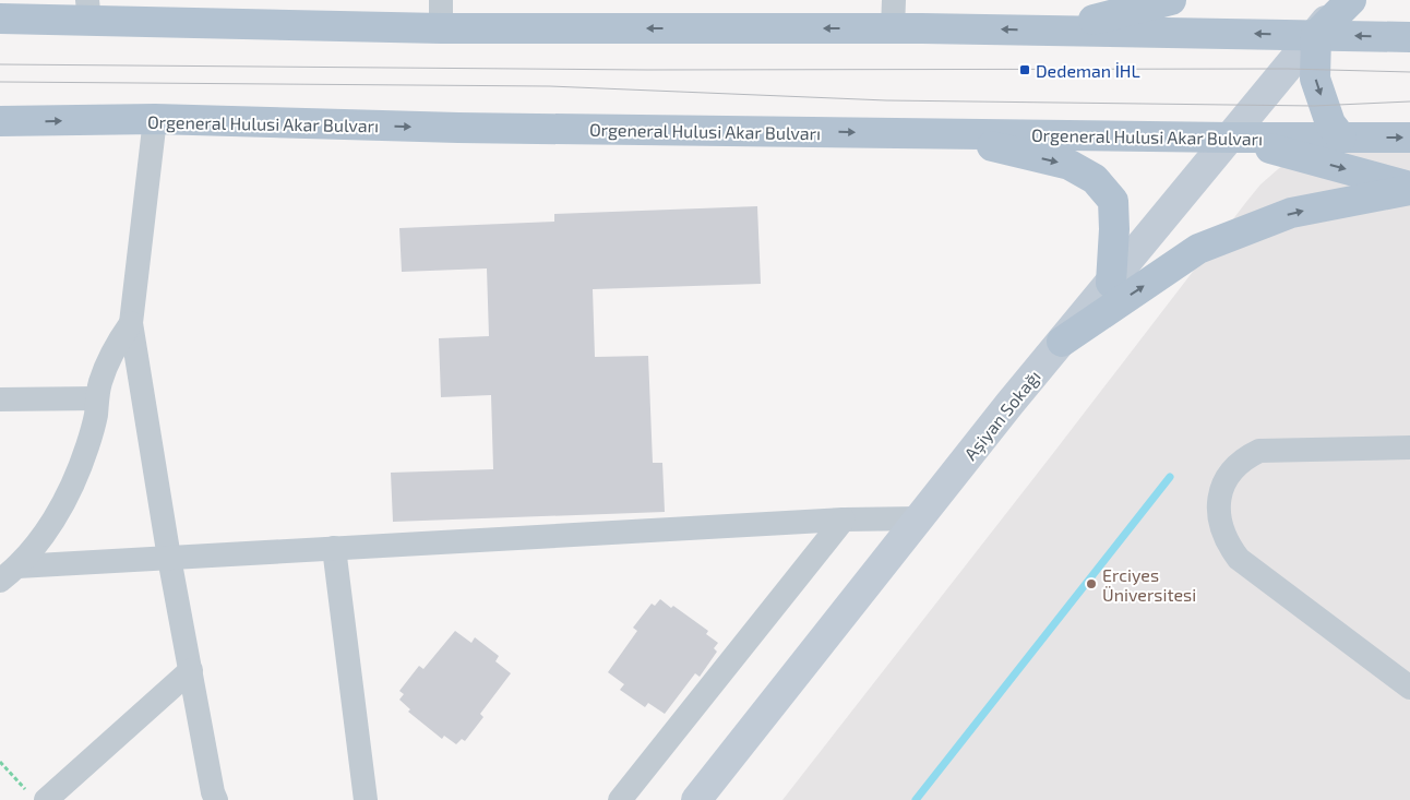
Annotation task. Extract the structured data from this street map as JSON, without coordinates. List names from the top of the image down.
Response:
{
  "streets": {
    "main road": ["Orgeneral Hulusi Akar Bulvarı"],
    "street": ["Aşiyan Sokağı"]
  },
  "crossings": [
    ["Orgeneral Hulusi Akar Bulvarı", "Aşiyan Sokağı"]
  ],
  "places": {
    "transit": ["Dedeman İHL"],
    "other": ["Erciyes Üniversitesi"]
  }
}
